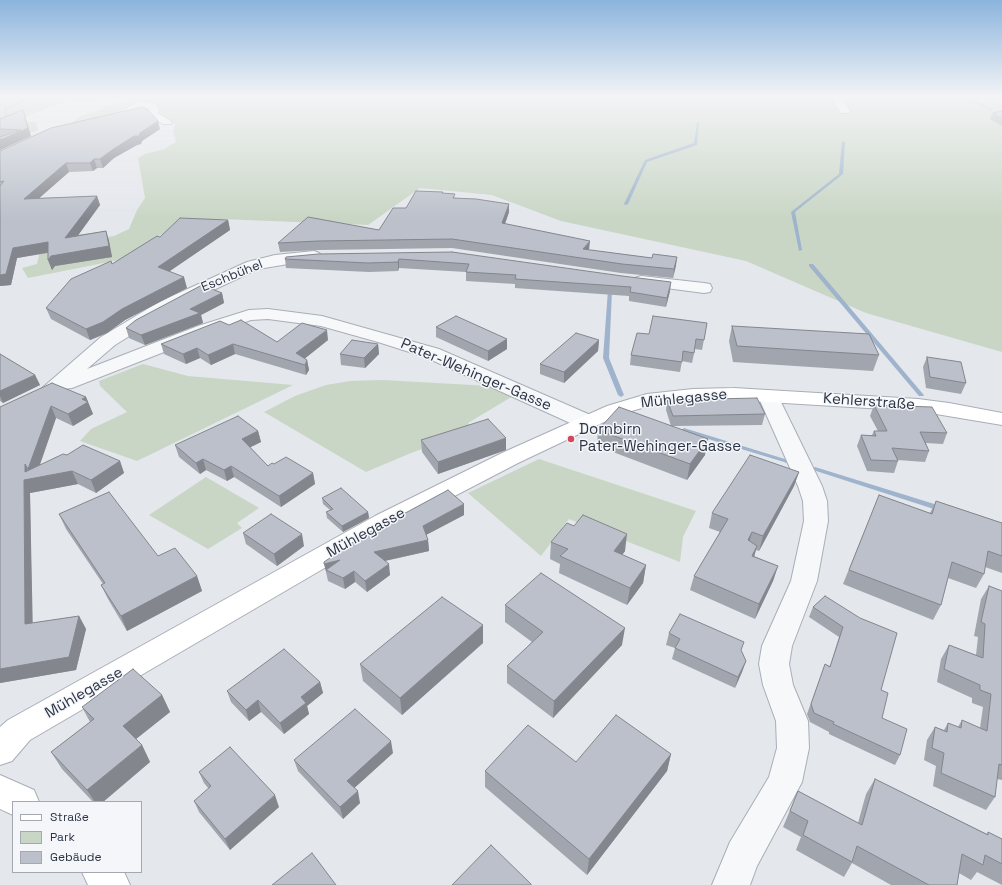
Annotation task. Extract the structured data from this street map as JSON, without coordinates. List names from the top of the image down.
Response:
{
  "streets": {
    "street": [
      "Eschbühel",
      "Pater-Wehinger-Gasse",
      "Mühlegasse",
      "Kehlerstraße"
    ]
  },
  "crossings": [
    ["Eschbühel", "Pater-Wehinger-Gasse"],
    ["Pater-Wehinger-Gasse", "Mühlegasse"],
    ["Mühlegasse", "Kehlerstraße"]
  ],
  "places": ["Dornbirn Pater-Wehinger-Gasse"],
  "legend": ["Straße", "Park", "Gebäude"]
}
